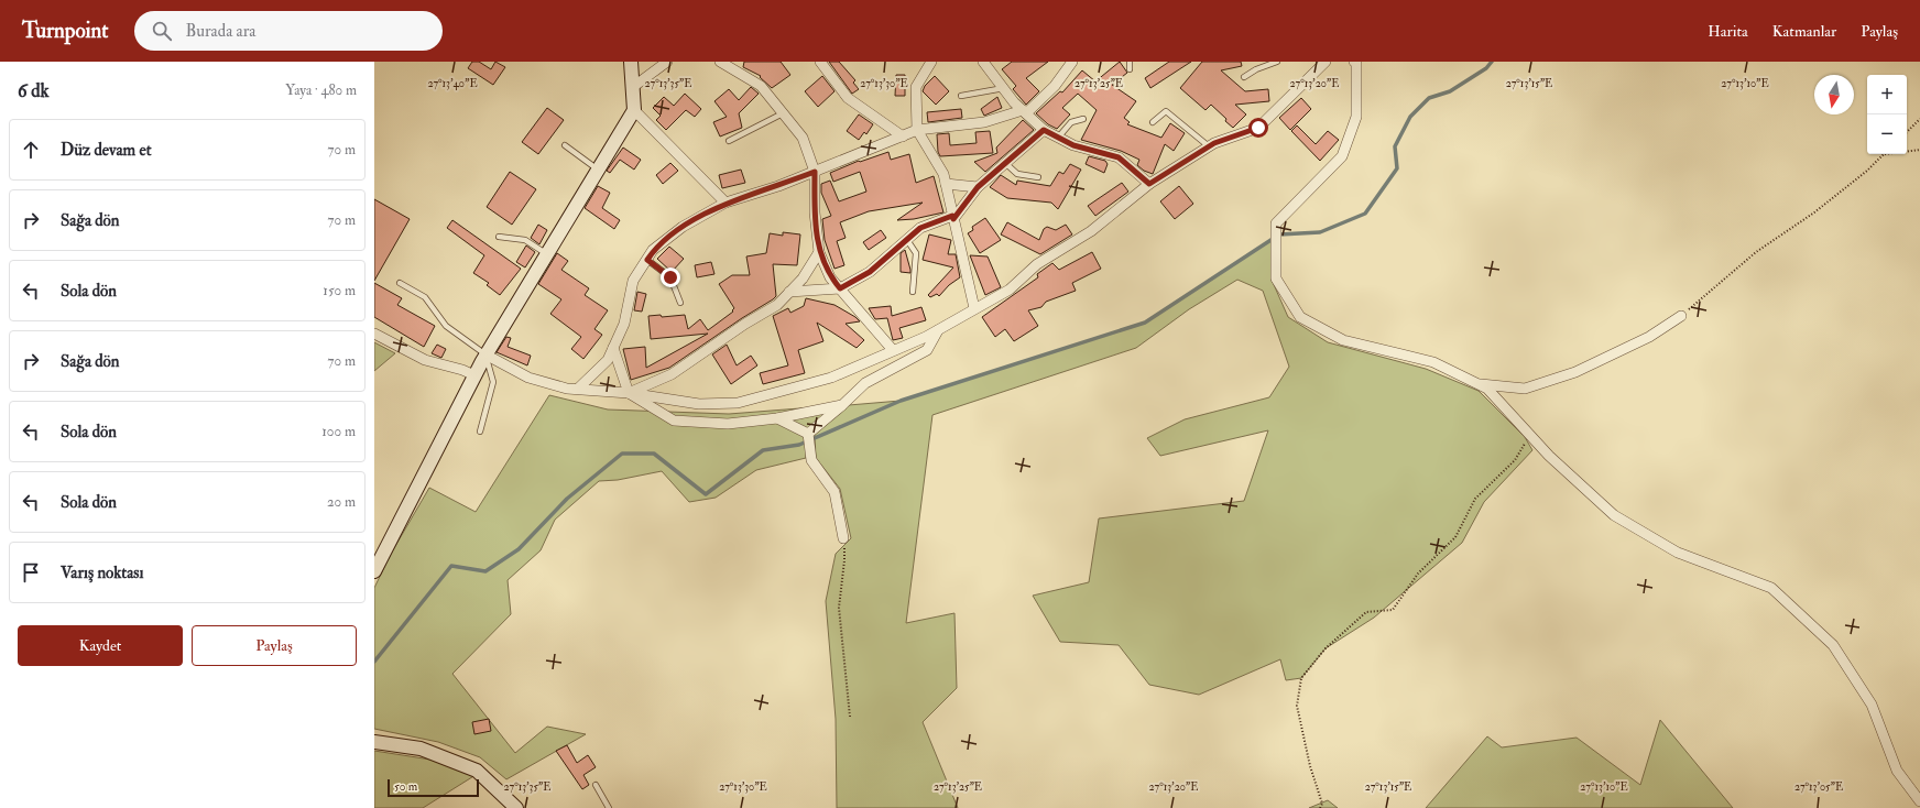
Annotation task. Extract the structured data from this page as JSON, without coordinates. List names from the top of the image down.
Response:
{
  "scale_bar": "50 m",
  "north": "bottom",
  "page": {
    "header": "Turnpoint",
    "search": "Burada ara",
    "nav": ["Harita", "Katmanlar", "Paylaş"],
    "heading": ["6 dk", "Yaya · 480 m"],
    "map_buttons": ["+", "−"],
    "list": [
      ["Düz devam et", "70 m"],
      ["Sağa dön", "70 m"],
      ["Sola dön", "150 m"],
      ["Sağa dön", "70 m"],
      ["Sola dön", "100 m"],
      ["Sola dön", "20 m"],
      "Varış noktası"
    ],
    "buttons": ["Kaydet", "Paylaş"],
    "scale": "50 m"
  },
  "coordinates": [
    "27°13'40\"E",
    "27°13'35\"E",
    "27°13'30\"E",
    "27°13'25\"E",
    "27°13'20\"E",
    "27°13'15\"E",
    "27°13'10\"E",
    "27°13'05\"E"
  ]
}
